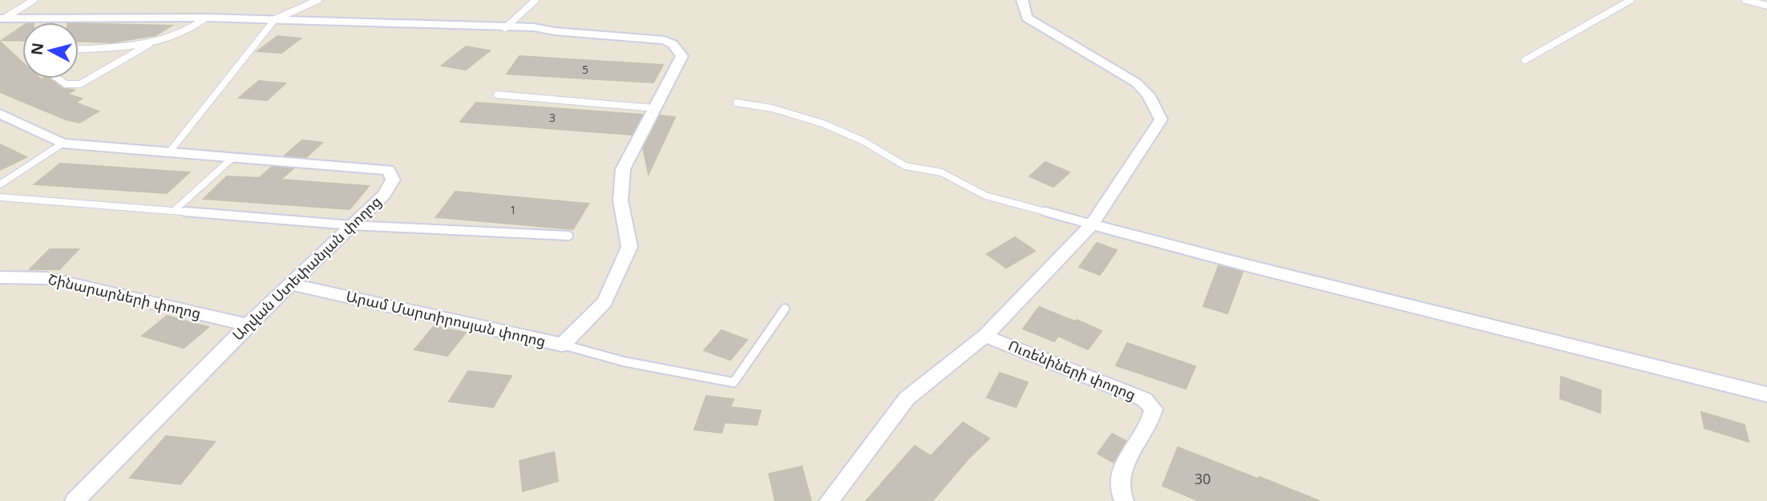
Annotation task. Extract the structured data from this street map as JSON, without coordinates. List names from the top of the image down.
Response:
{
  "streets": {
    "street": [
      "Աղվան Ստեփանյան փողոց",
      "Շինարարների փողոց",
      "Արամ Մարտիրոսյան փողոց",
      "Ուռենիների փողոց"
    ]
  },
  "crossings": [
    ["Աղվան Ստեփանյան փողոց", "Շինարարների փողոց"],
    ["Աղվան Ստեփանյան փողոց", "Արամ Մարտիրոսյան փողոց"]
  ],
  "house_numbers": [
    "5",
    "3",
    "1",
    "30"
  ],
  "north": "left"
}
